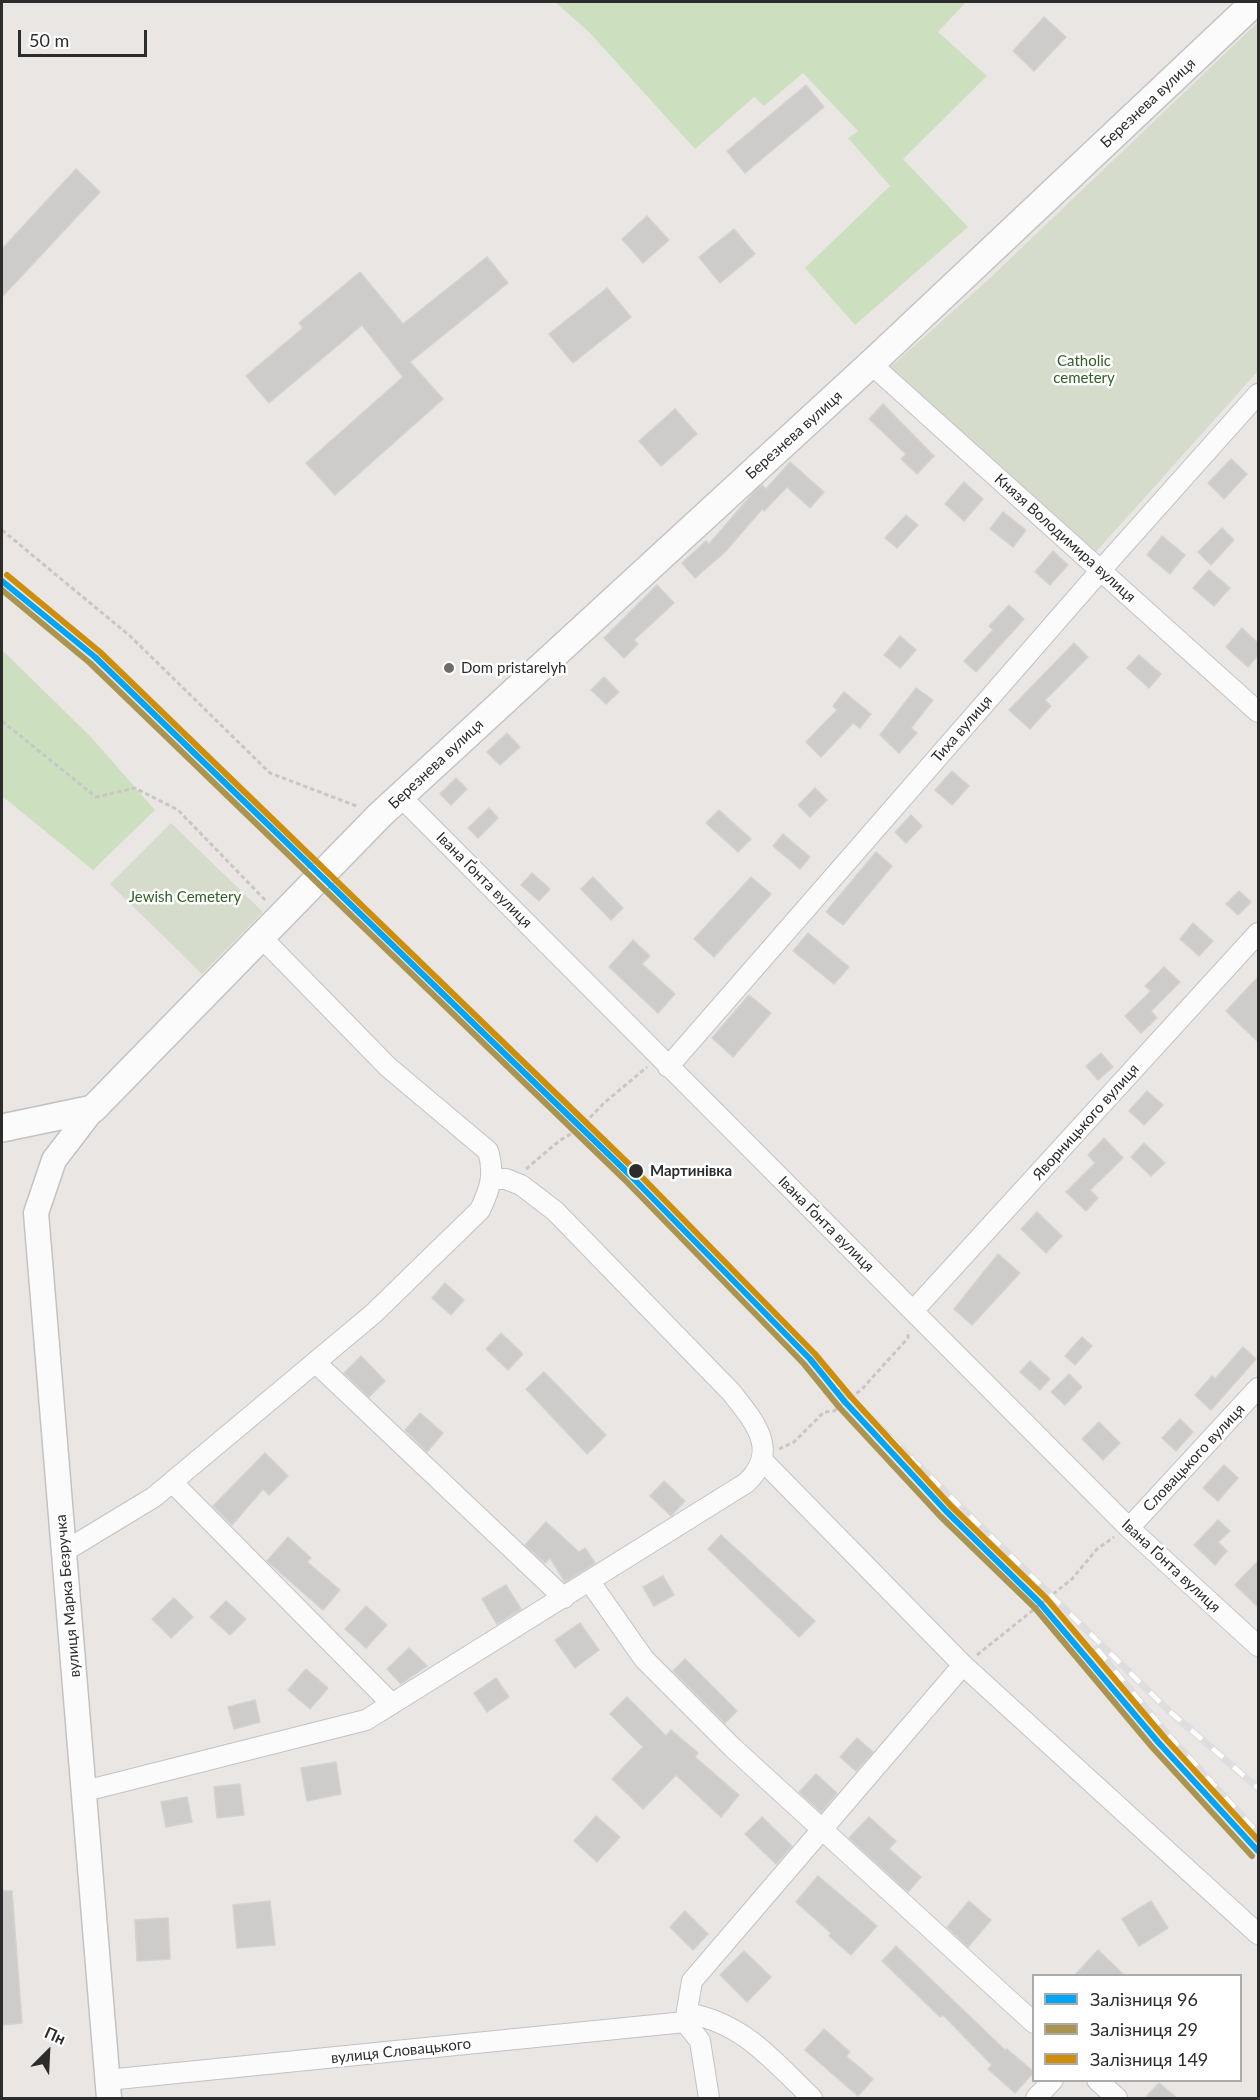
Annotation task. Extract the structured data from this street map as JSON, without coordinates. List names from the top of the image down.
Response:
{
  "streets": {
    "main road": ["Березнева вулиця"],
    "street": [
      "Князя Володимира вулиця",
      "Тиха вулиця",
      "Івана Ґонта вулиця",
      "Яворницького вулиця",
      "Словацького вулиця",
      "вулиця Марка Безручка",
      "вулиця Словацького"
    ]
  },
  "crossings": [
    ["Березнева вулиця", "Князя Володимира вулиця"],
    ["Березнева вулиця", "Івана Ґонта вулиця"],
    ["Березнева вулиця", "вулиця Марка Безручка"],
    ["Князя Володимира вулиця", "Тиха вулиця"],
    ["Тиха вулиця", "Івана Ґонта вулиця"],
    ["Івана Ґонта вулиця", "Яворницького вулиця"],
    ["Івана Ґонта вулиця", "Словацького вулиця"],
    ["вулиця Марка Безручка", "вулиця Словацького"]
  ],
  "parks": ["Catholic cemetery", "Jewish Cemetery"],
  "places": ["Dom pristarelyh", "Мартинівка"],
  "lines": ["rail line 149", "rail line 96", "rail line 29"],
  "legend": ["Залізниця 96", "Залізниця 29", "Залізниця 149"],
  "scale_bar": "50 m",
  "north": "top right"
}
